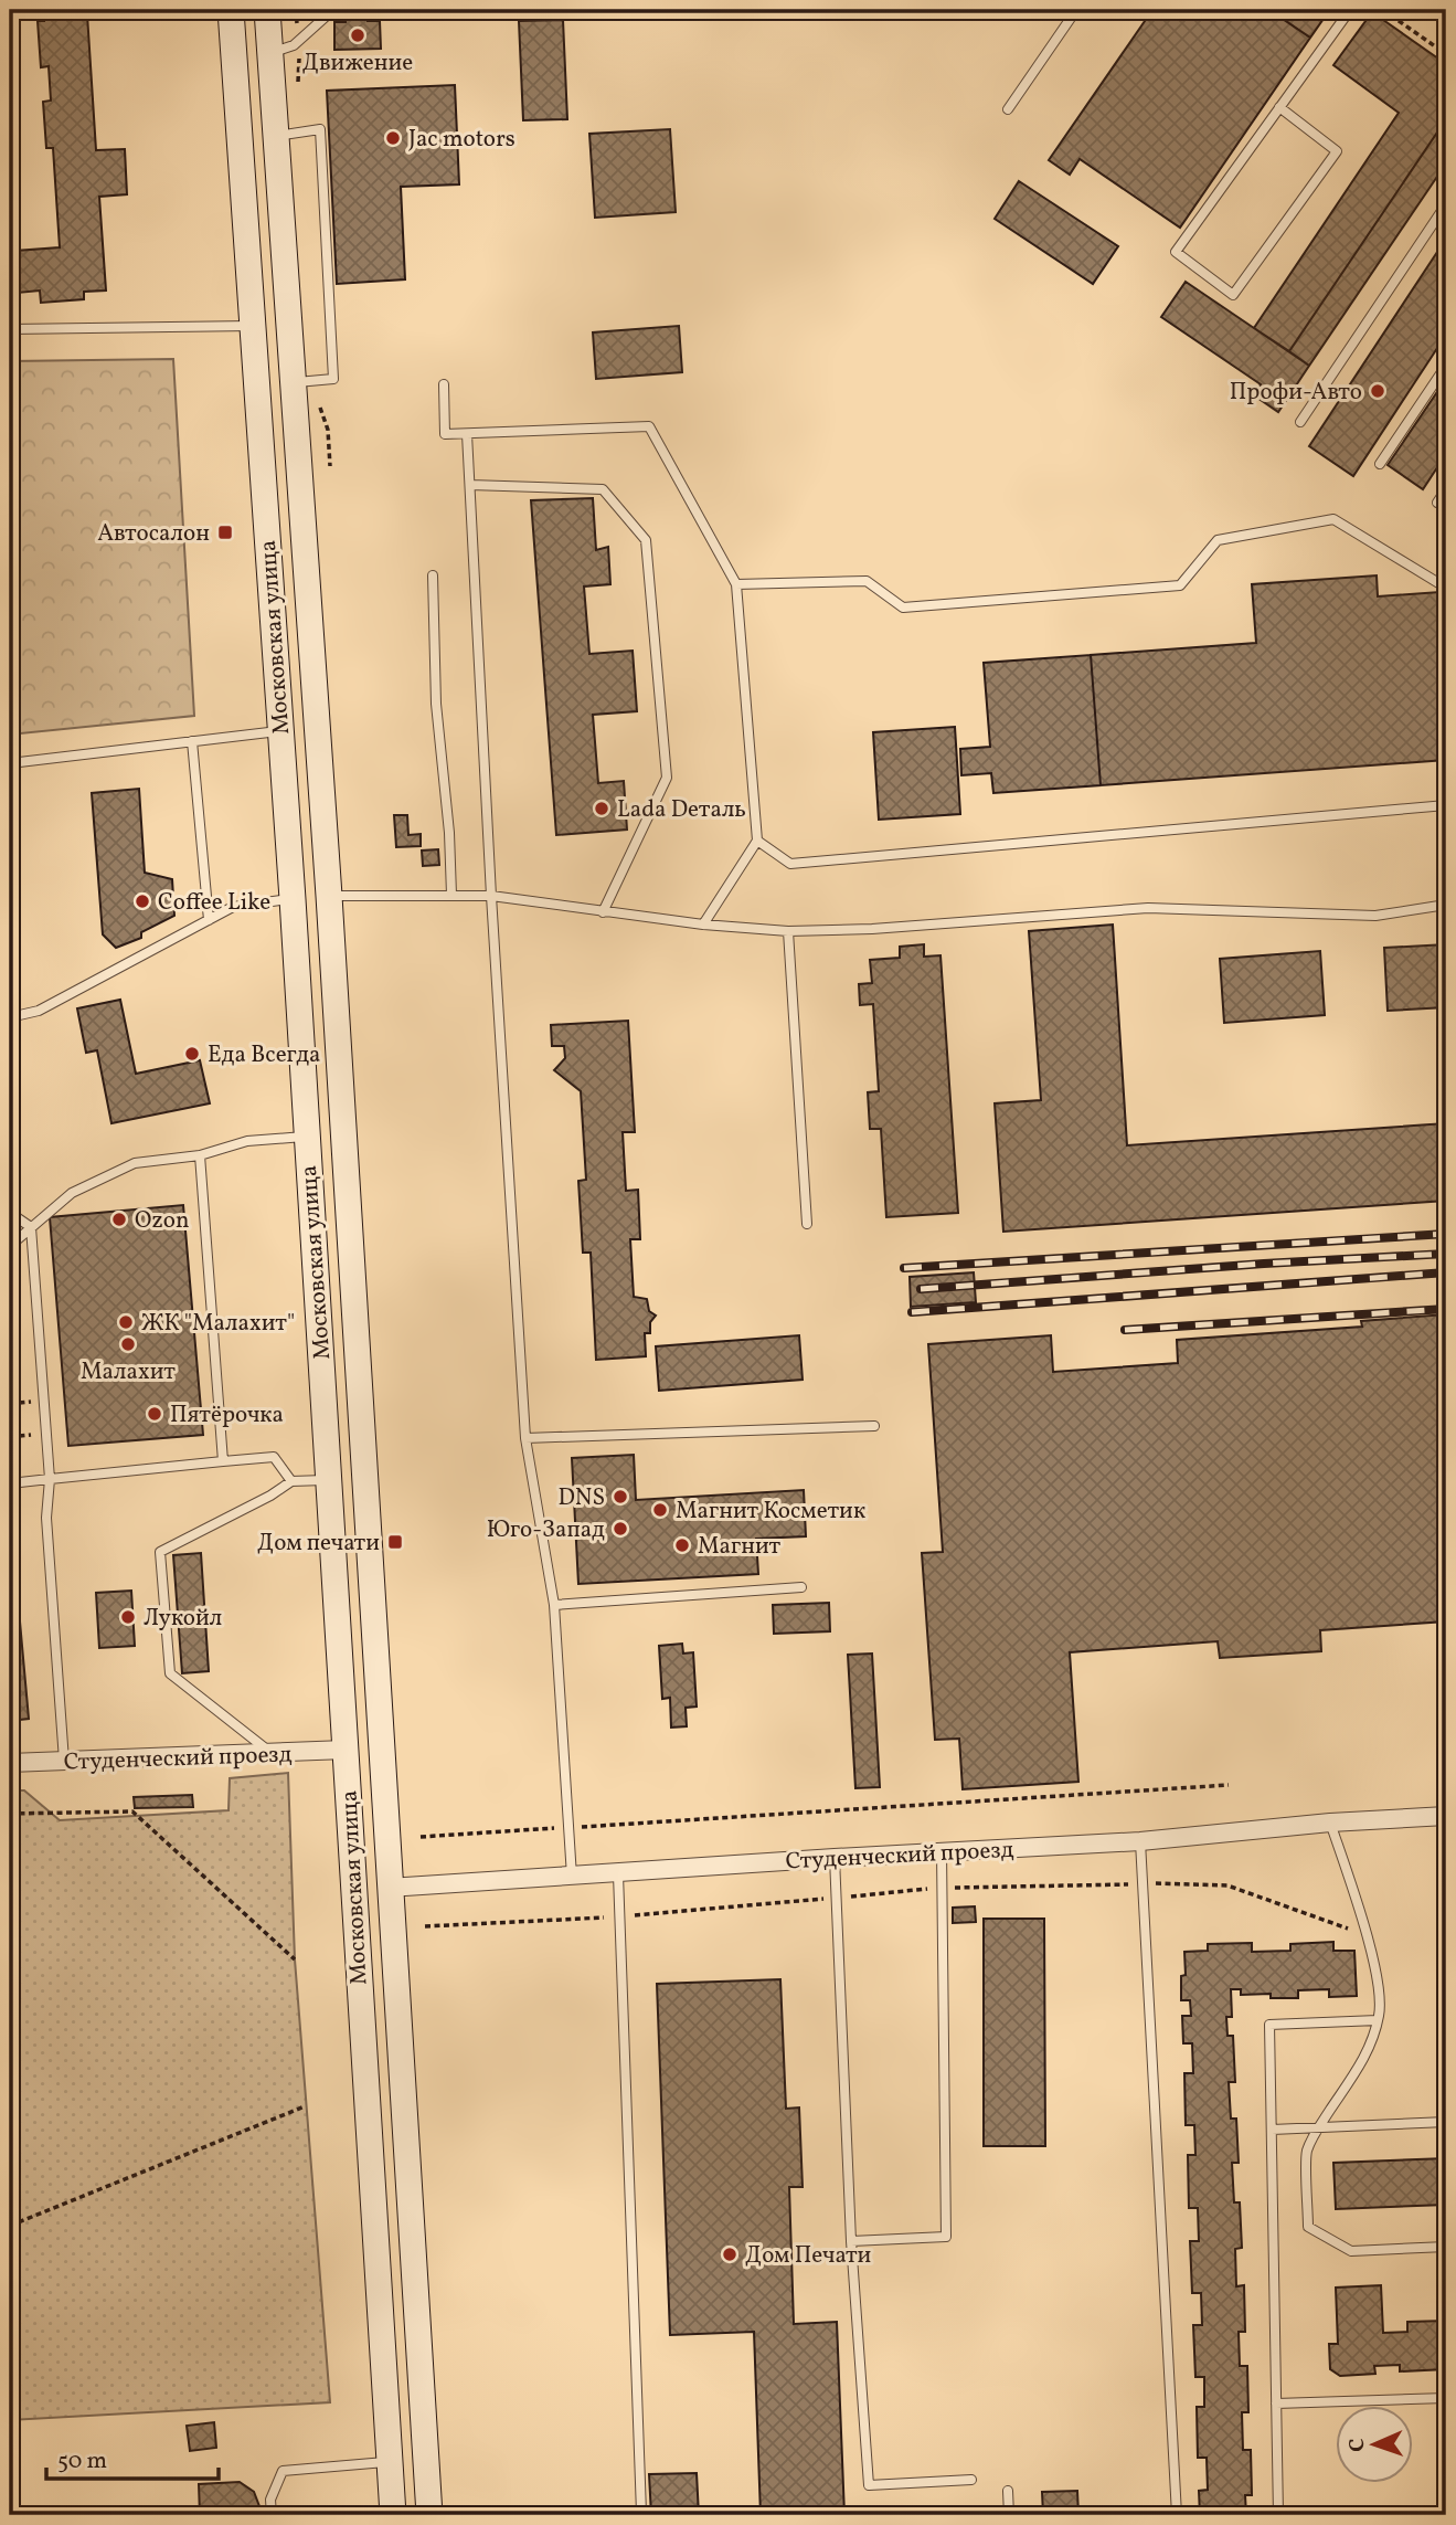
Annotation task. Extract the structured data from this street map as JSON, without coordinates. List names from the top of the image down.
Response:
{
  "streets": {
    "main road": ["Московская улица", "Студенческий проезд"]
  },
  "crossings": [
    ["Московская улица", "Студенческий проезд"]
  ],
  "places": {
    "other": [
      "Движение",
      "Jac motors",
      "Профи-Авто",
      "Lada Dеталь",
      "Coffee Like",
      "Еда Всегда",
      "Ozon",
      "ЖК \"Малахит\"",
      "Малахит",
      "Пятёрочка",
      "DNS",
      "Магнит Косметик",
      "Юго-Запад",
      "Магнит",
      "Лукойл",
      "Дом Печати"
    ],
    "transit": ["Автосалон", "Дом печати"]
  },
  "scale_bar": "50 m",
  "north": "left"
}
